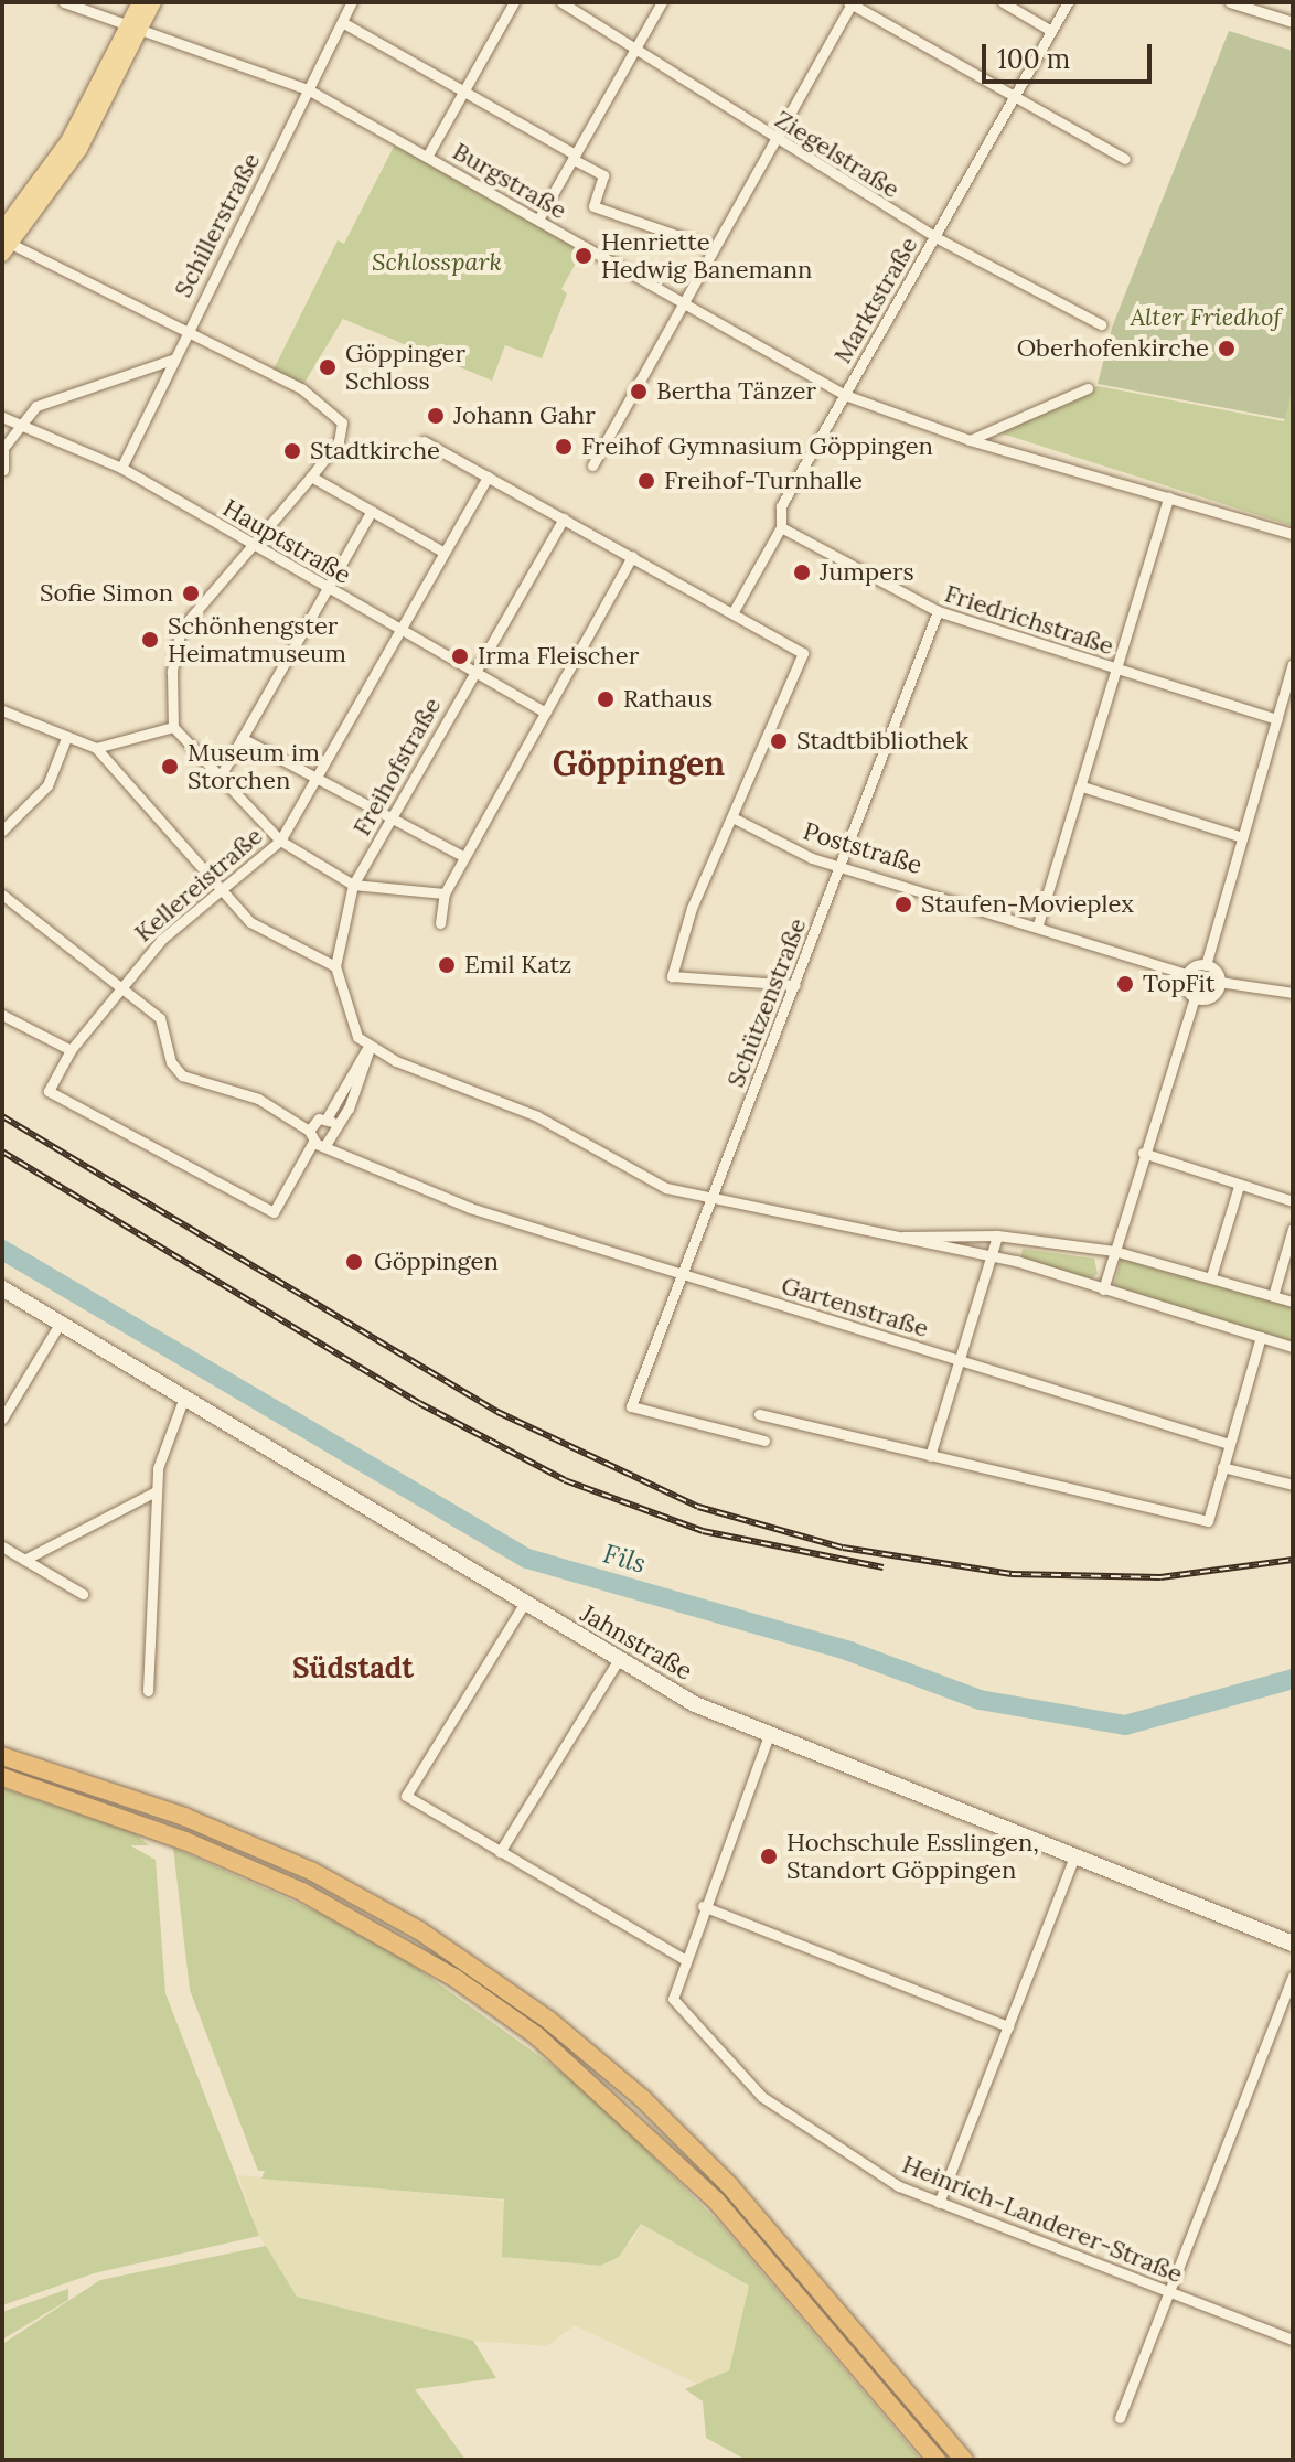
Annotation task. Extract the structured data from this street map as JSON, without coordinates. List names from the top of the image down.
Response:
{
  "streets": {
    "main road": ["Jahnstraße"],
    "street": [
      "Ziegelstraße",
      "Burgstraße",
      "Schillerstraße",
      "Marktstraße",
      "Hauptstraße",
      "Friedrichstraße",
      "Freihofstraße",
      "Poststraße",
      "Kellereistraße",
      "Schützenstraße",
      "Gartenstraße",
      "Heinrich-Landerer-Straße"
    ]
  },
  "crossings": [
    ["Ziegelstraße", "Marktstraße"],
    ["Burgstraße", "Schillerstraße"],
    ["Burgstraße", "Marktstraße"],
    ["Schillerstraße", "Hauptstraße"],
    ["Marktstraße", "Friedrichstraße"],
    ["Hauptstraße", "Freihofstraße"],
    ["Hauptstraße", "Kellereistraße"],
    ["Friedrichstraße", "Schützenstraße"],
    ["Poststraße", "Schützenstraße"],
    ["Kellereistraße", "Gartenstraße"],
    ["Schützenstraße", "Gartenstraße"]
  ],
  "districts": ["Göppingen", "Südstadt"],
  "water": ["Fils"],
  "parks": ["Schlosspark", "Alter Friedhof"],
  "places": [
    "Henriette Hedwig Banemann",
    "Oberhofenkirche",
    "Göppinger Schloss",
    "Bertha Tänzer",
    "Johann Gahr",
    "Freihof Gymnasium Göppingen",
    "Stadtkirche",
    "Freihof-Turnhalle",
    "Jumpers",
    "Sofie Simon",
    "Schönhengster Heimatmuseum",
    "Irma Fleischer",
    "Rathaus",
    "Stadtbibliothek",
    "Museum im Storchen",
    "Staufen-Movieplex",
    "Emil Katz",
    "TopFit",
    "Göppingen",
    "Hochschule Esslingen, Standort Göppingen"
  ],
  "scale_bar": "100 m"
}
